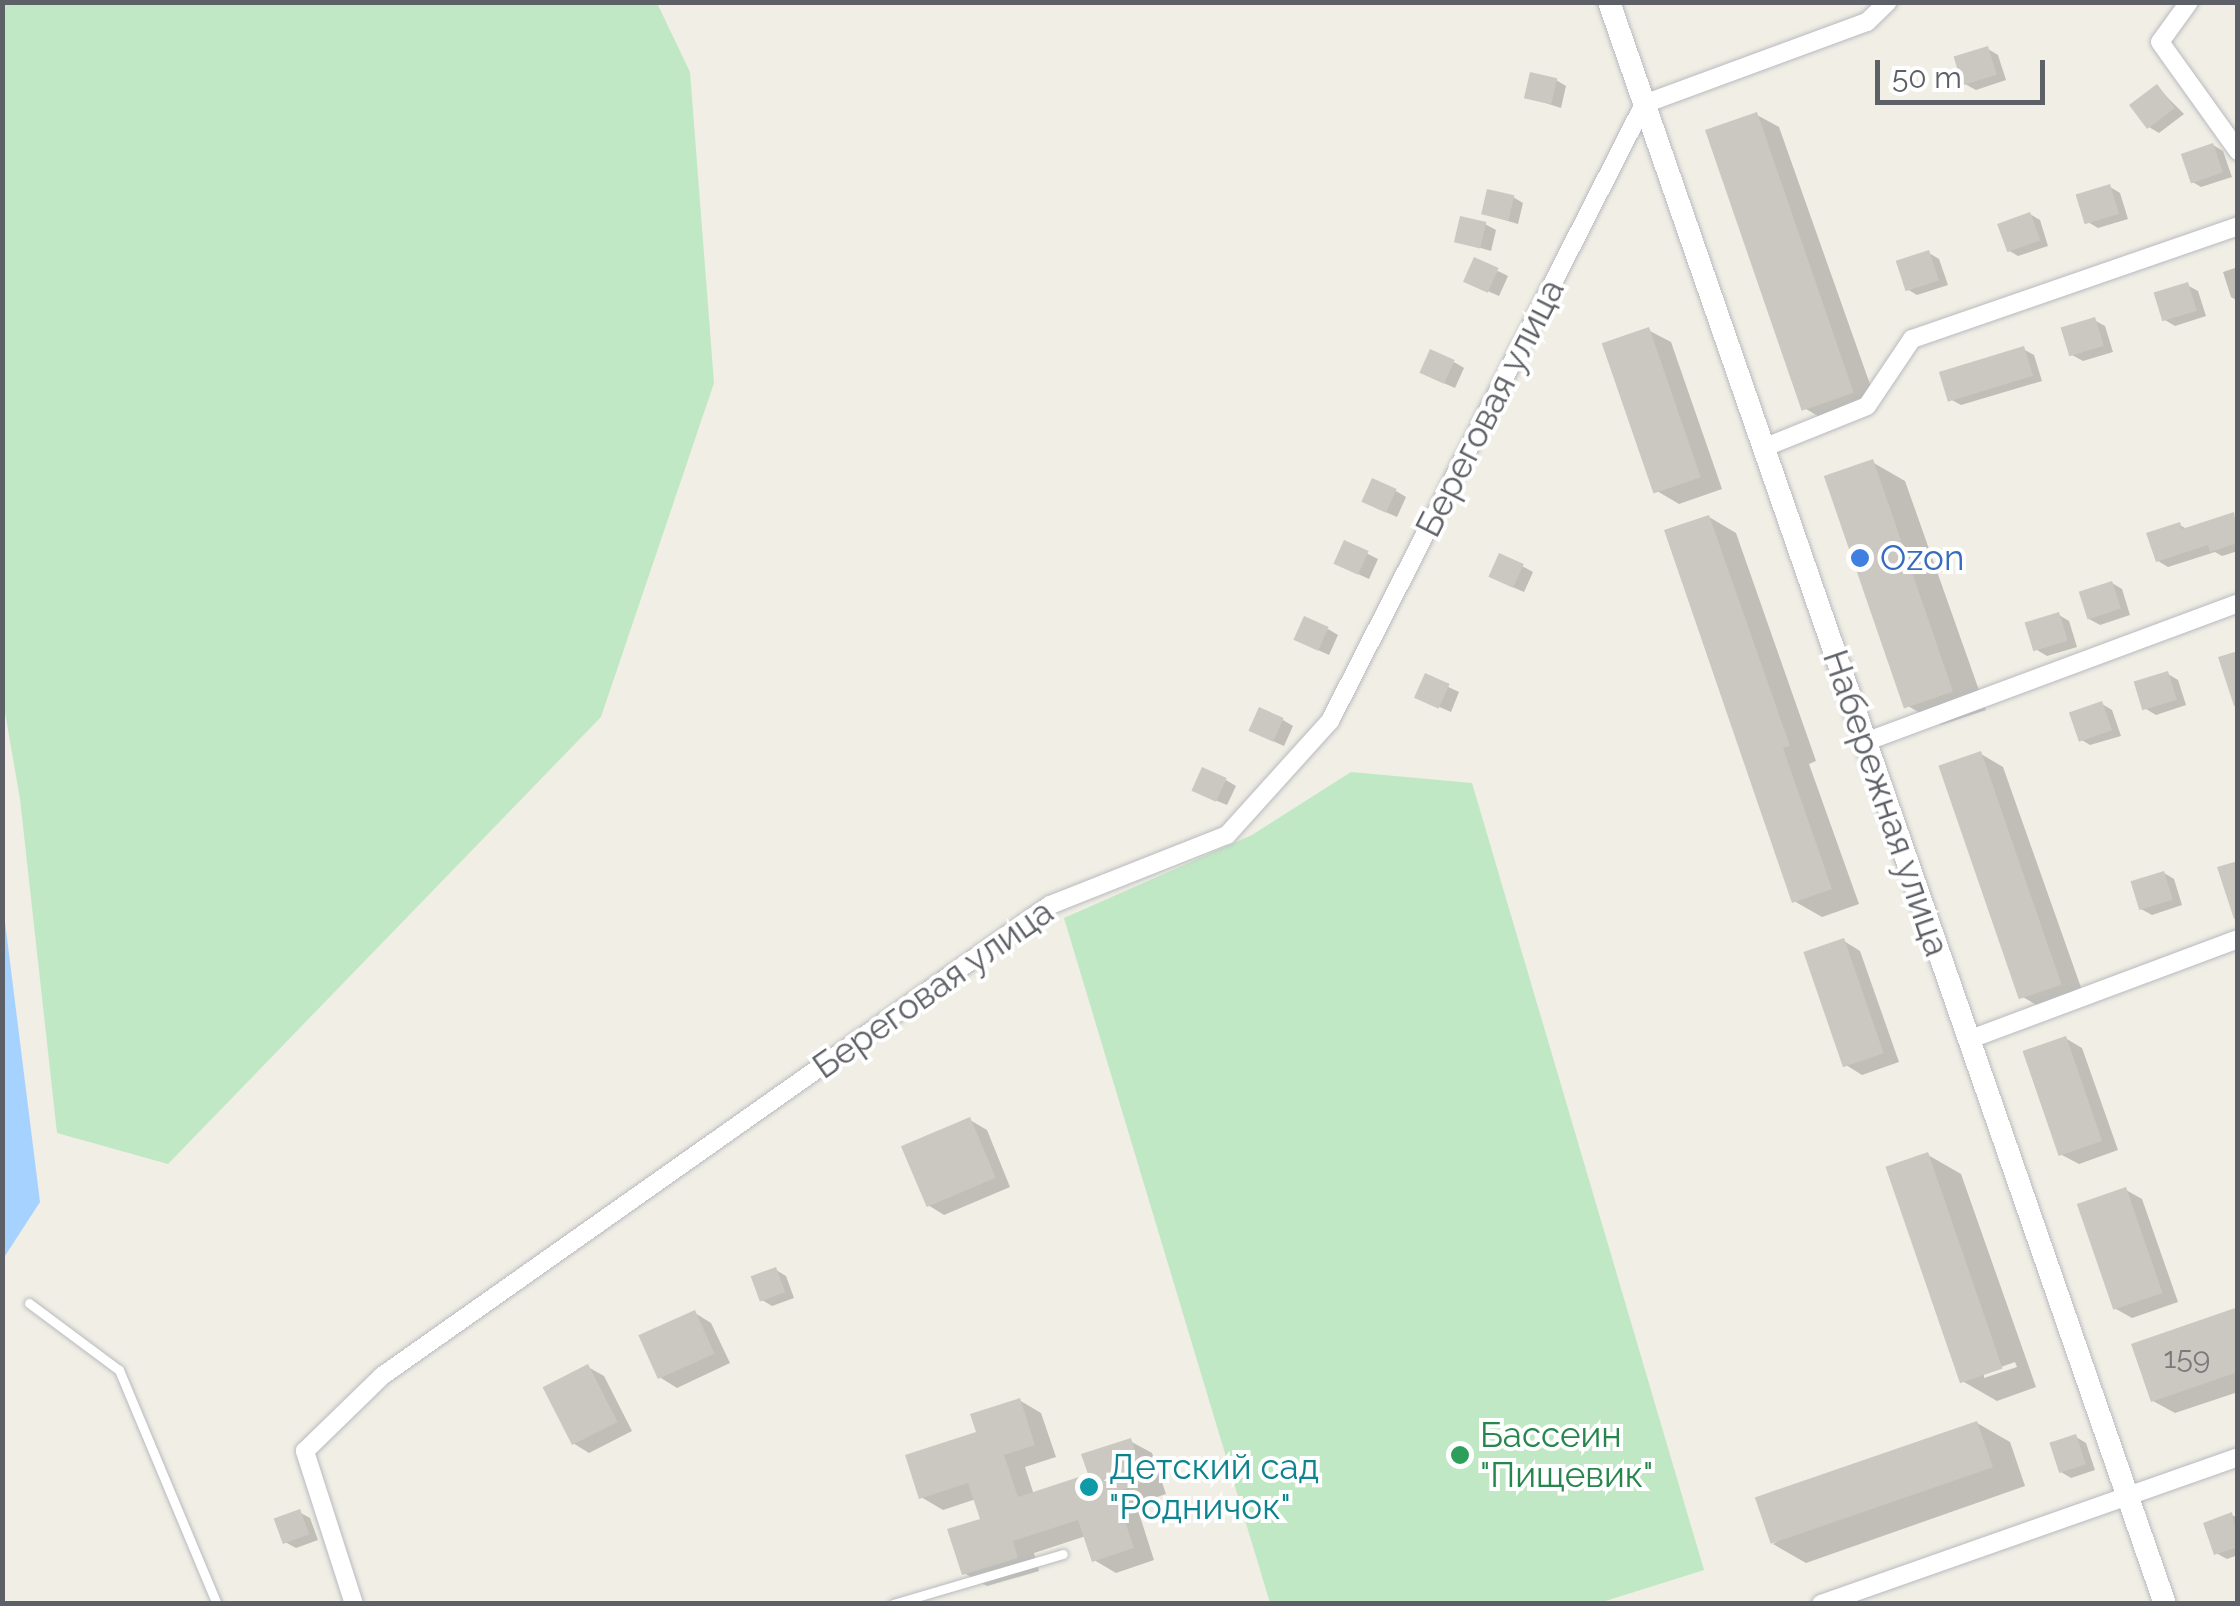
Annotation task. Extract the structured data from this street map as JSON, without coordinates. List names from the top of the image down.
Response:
{
  "streets": {
    "street": ["Береговая улица", "Набережная улица"]
  },
  "crossings": [
    ["Береговая улица", "Набережная улица"]
  ],
  "places": ["Ozon", "Бассеин \"Пищевик\"", "Детский сад \"Родничок\""],
  "house_numbers": ["159"],
  "scale_bar": "50 m"
}
